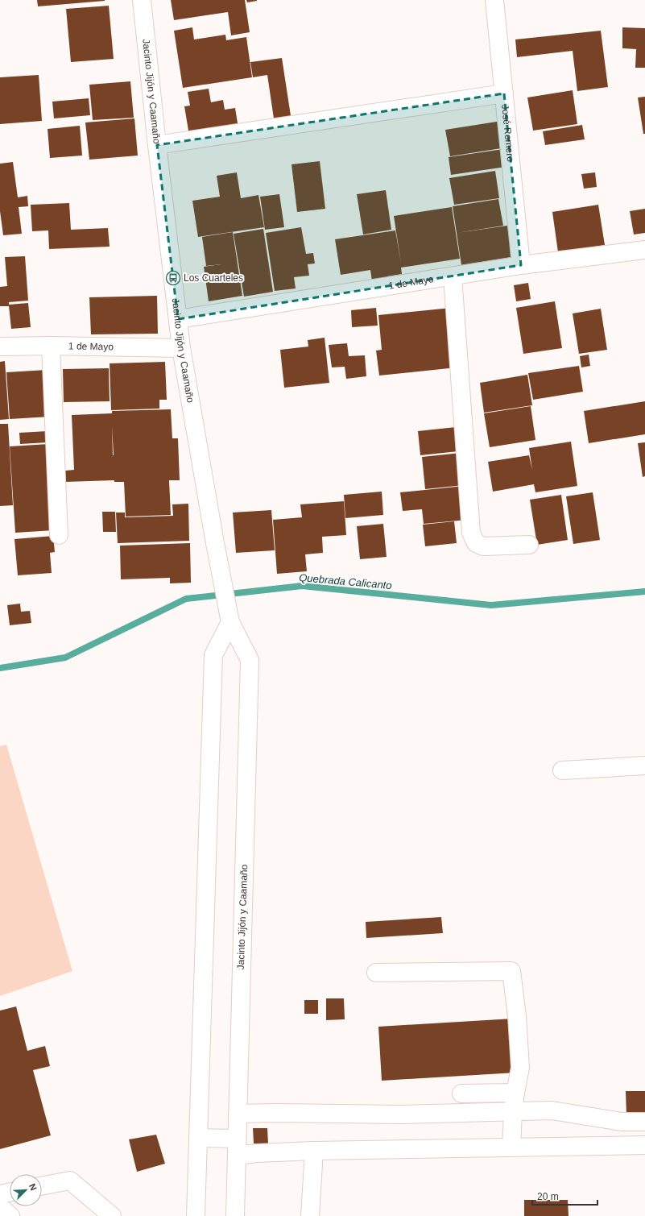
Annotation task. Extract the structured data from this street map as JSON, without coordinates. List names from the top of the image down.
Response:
{
  "streets": {
    "street": ["Jacinto Jijón y Caamaño", "José Romero", "1 de Mayo"]
  },
  "crossings": [
    ["Jacinto Jijón y Caamaño", "1 de Mayo"],
    ["José Romero", "1 de Mayo"]
  ],
  "water": ["Quebrada Calicanto"],
  "places": {
    "bus stop": ["Los Cuarteles"]
  },
  "scale_bar": "20 m",
  "north": "top right"
}
